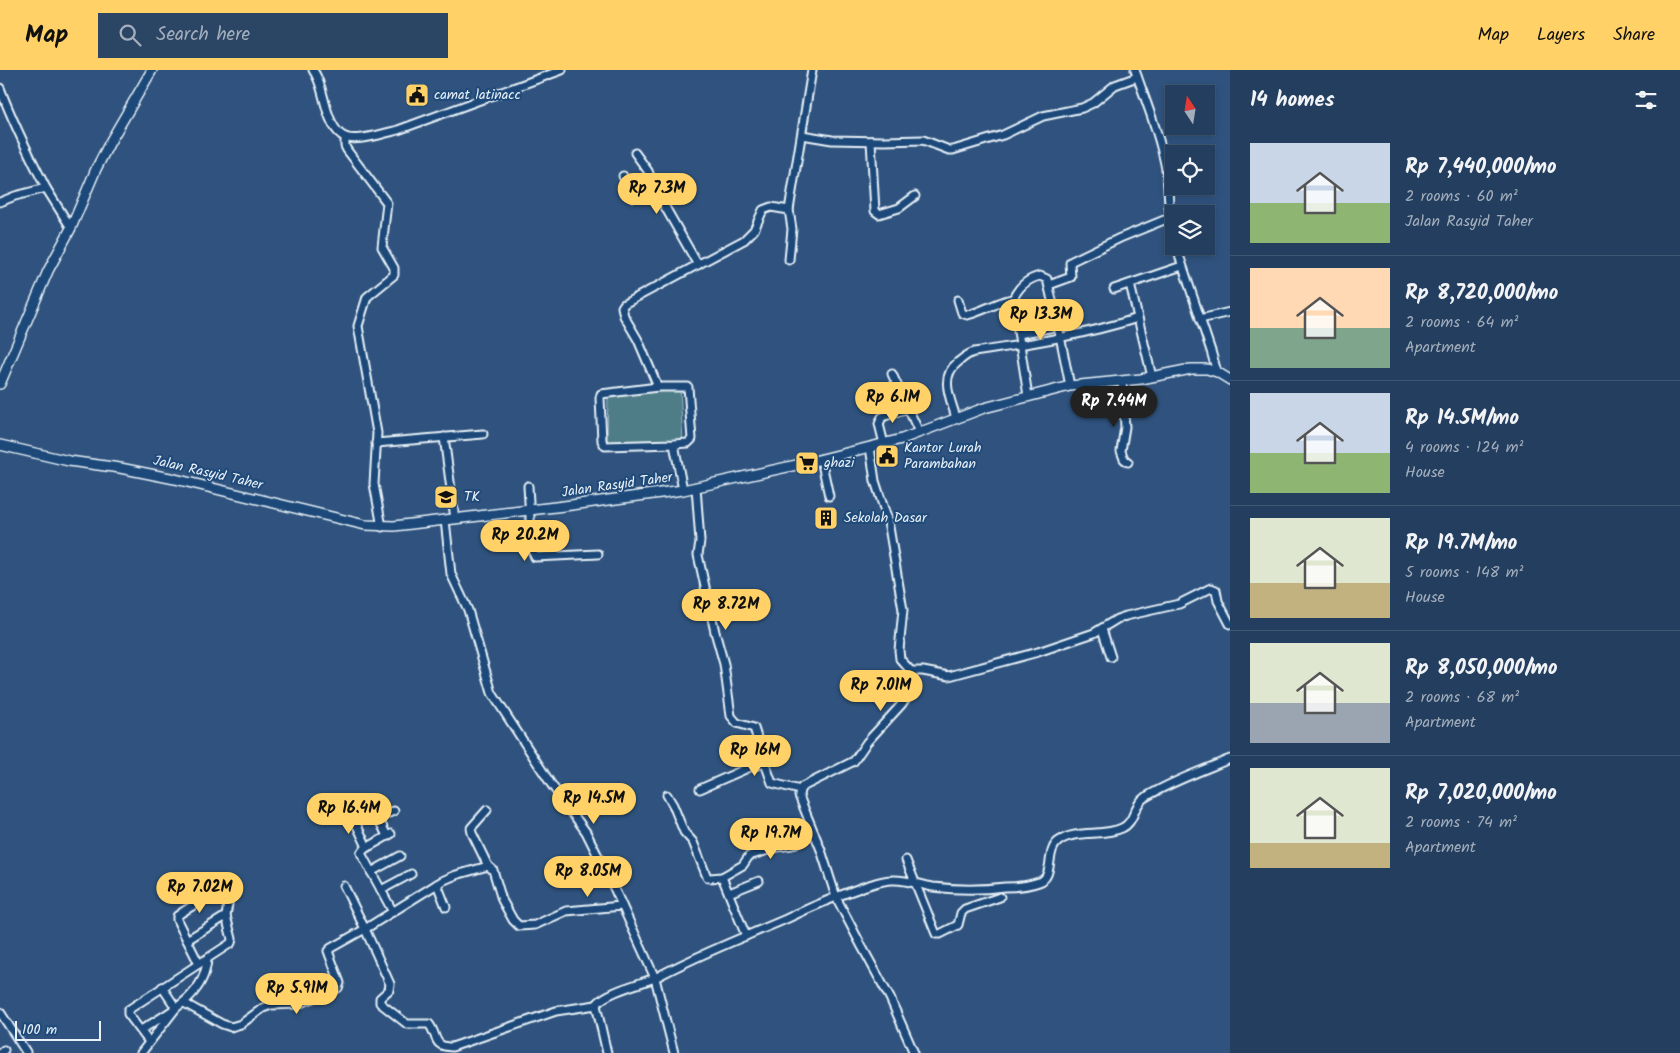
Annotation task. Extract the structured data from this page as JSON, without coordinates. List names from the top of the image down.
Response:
{
  "streets": {
    "street": ["Jalan Rasyid Taher"]
  },
  "places": {
    "public building": ["camat latinacc", "Kantor Lurah Parambahan"],
    "supermarket": ["ghazi"],
    "school or university": ["TK"],
    "building": ["Sekolah Dasar"]
  },
  "scale_bar": "100 m",
  "north": "top",
  "page": {
    "header": "Map",
    "search": "Search here",
    "nav": ["Map", "Layers", "Share"],
    "heading": "14 homes",
    "list": [
      {
        "name": "Rp 7,440,000/mo",
        "note": "2 rooms · 60 m² · Jalan Rasyid Taher"
      },
      {
        "name": "Rp 8,720,000/mo",
        "note": "2 rooms · 64 m² · Apartment"
      },
      {
        "name": "Rp 14.5M/mo",
        "note": "4 rooms · 124 m² · House"
      },
      {
        "name": "Rp 19.7M/mo",
        "note": "5 rooms · 148 m² · House"
      },
      {
        "name": "Rp 8,050,000/mo",
        "note": "2 rooms · 68 m² · Apartment"
      },
      {
        "name": "Rp 7,020,000/mo",
        "note": "2 rooms · 74 m² · Apartment"
      }
    ],
    "price": [
      "Rp 7.3M",
      "Rp 13.3M",
      "Rp 6.1M",
      "Rp 7.44M",
      "Rp 20.2M",
      "Rp 8.72M",
      "Rp 7.01M",
      "Rp 16M",
      "Rp 14.5M",
      "Rp 16.4M",
      "Rp 19.7M",
      "Rp 8.05M",
      "Rp 7.02M",
      "Rp 5.91M"
    ],
    "scale": "100 m"
  }
}
